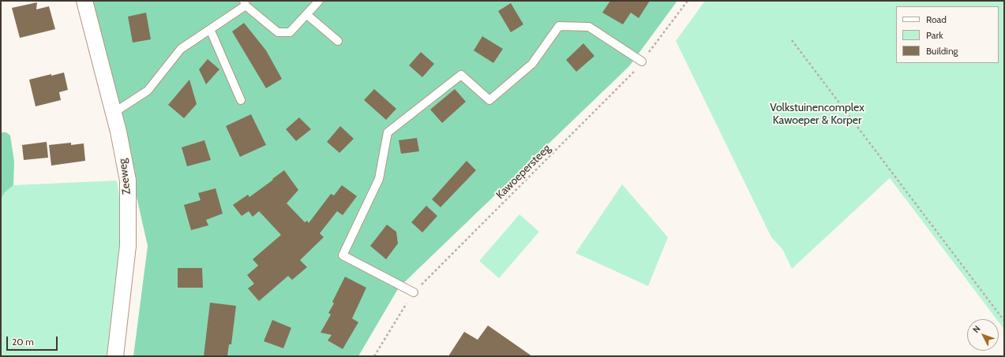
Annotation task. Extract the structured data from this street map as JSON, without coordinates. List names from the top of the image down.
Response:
{
  "streets": {
    "street": ["Zeeweg"],
    "path": ["Kawoepersteeg"]
  },
  "parks": ["Volkstuinencomplex Kawoeper & Korper"],
  "legend": ["Road", "Park", "Building"],
  "scale_bar": "20 m",
  "north": "top left"
}
